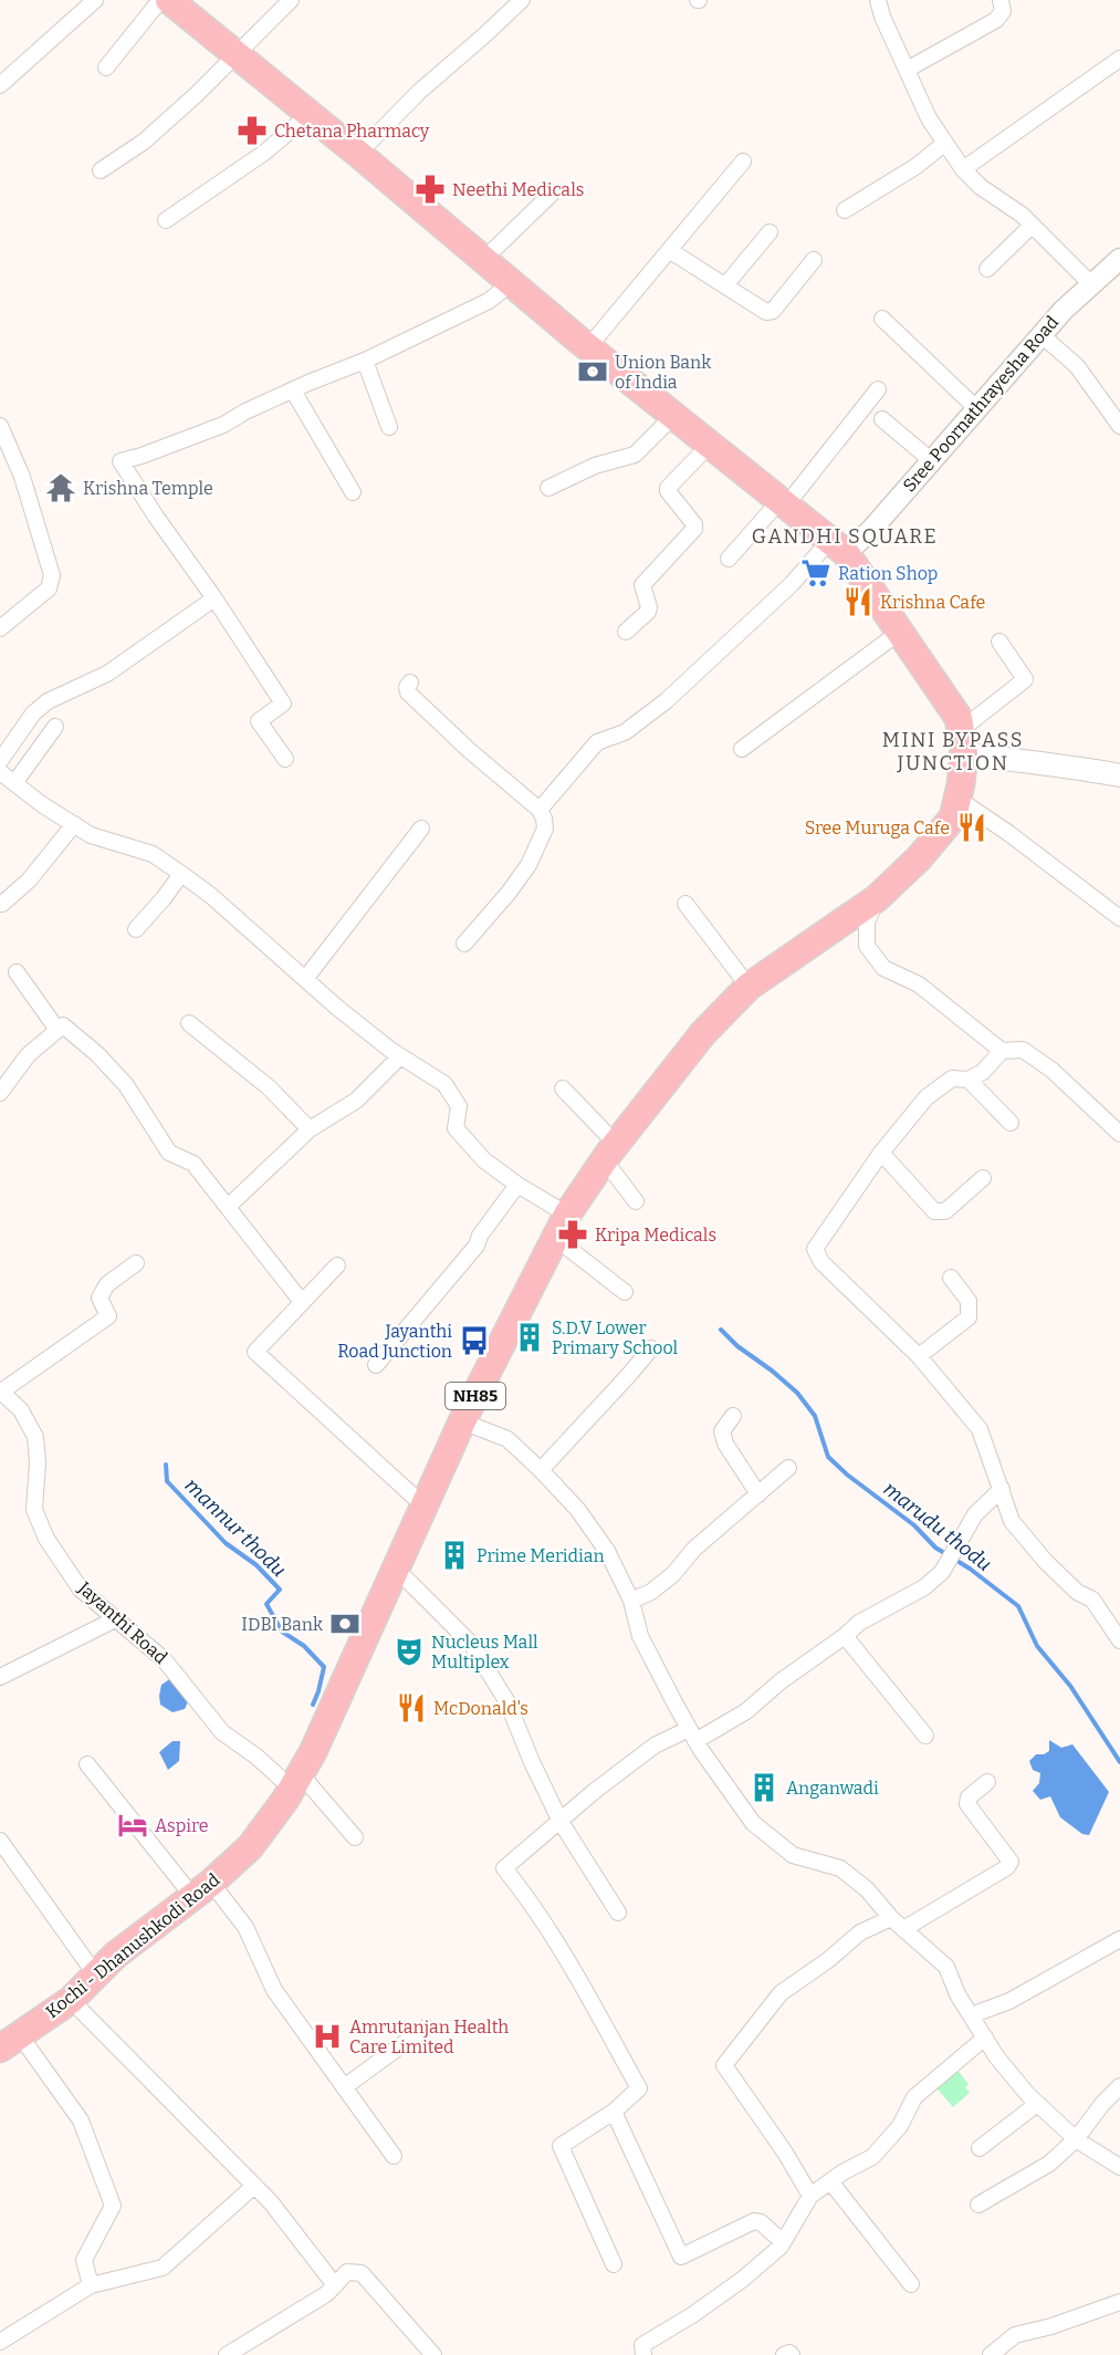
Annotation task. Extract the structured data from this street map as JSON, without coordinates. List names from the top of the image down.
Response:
{
  "streets": {
    "highway": ["NH85", "Kochi - Dhanushkodi Road"],
    "street": ["Sree Poornathrayesha Road", "Jayanthi Road"]
  },
  "crossings": [
    ["Jayanthi Road", "Kochi - Dhanushkodi Road"]
  ],
  "districts": ["GANDHI SQUARE", "MINI BYPASS JUNCTION"],
  "water": ["marudu thodu", "mannur thodu"],
  "places": {
    "pharmacy": ["Chetana Pharmacy", "Neethi Medicals", "Kripa Medicals"],
    "bank": ["Union Bank of India", "IDBI Bank"],
    "temple": ["Krishna Temple"],
    "supermarket": ["Ration Shop"],
    "restaurant": ["Krishna Cafe", "Sree Muruga Cafe", "McDonald's"],
    "building": ["S.D.V Lower Primary School", "Prime Meridian", "Anganwadi"],
    "bus stop": ["Jayanthi Road Junction"],
    "theatre": ["Nucleus Mall Multiplex"],
    "hotel": ["Aspire"],
    "hospital": ["Amrutanjan Health Care Limited"]
  }
}
